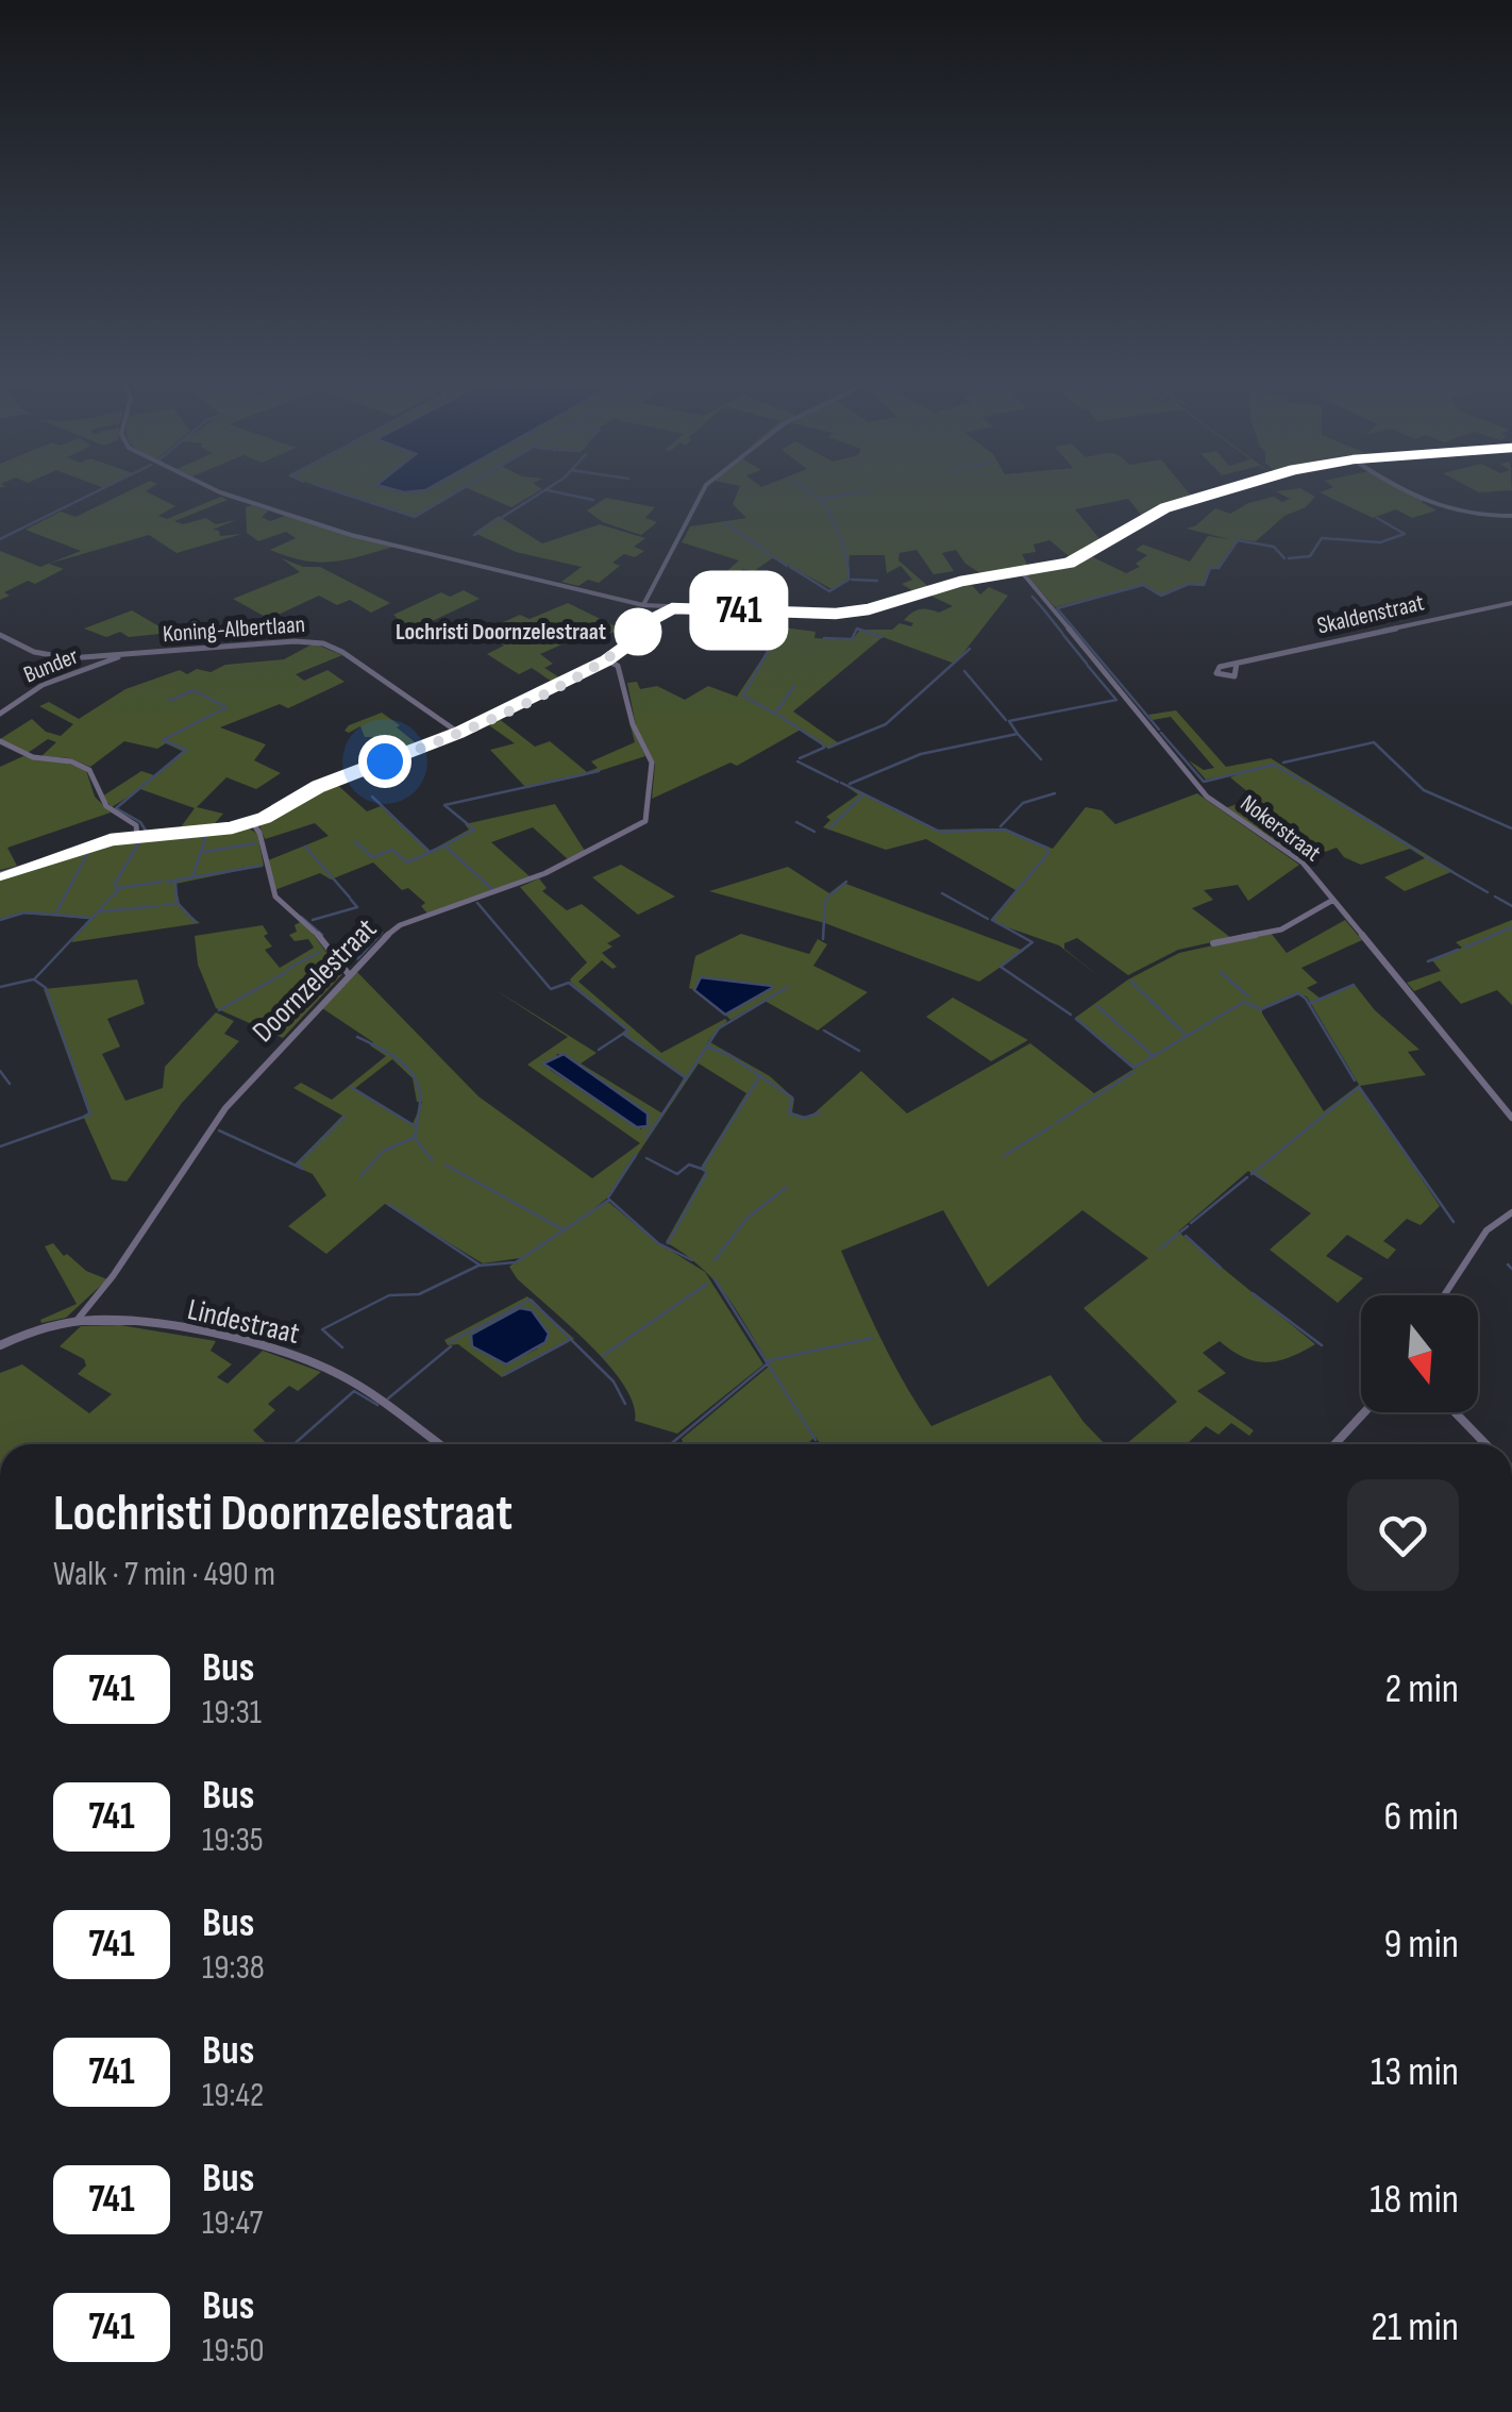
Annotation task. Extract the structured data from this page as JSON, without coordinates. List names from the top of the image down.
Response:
{
  "streets": {
    "street": [
      "Skaldenstraat",
      "Koning-Albertlaan",
      "Bunder",
      "Nokerstraat",
      "Doornzelestraat",
      "Lindestraat"
    ]
  },
  "crossings": [
    ["Koning-Albertlaan", "Bunder"],
    ["Doornzelestraat", "Lindestraat"]
  ],
  "places": ["Lochristi Doornzelestraat"],
  "lines": ["bus line 741"],
  "north": "bottom",
  "page": {
    "on_map": "741",
    "heading": ["Lochristi Doornzelestraat", "Walk · 7 min · 490 m"],
    "list": [
      {
        "mark": "741",
        "name": "Bus",
        "note": "19:31",
        "value": "2 min"
      },
      {
        "mark": "741",
        "name": "Bus",
        "note": "19:35",
        "value": "6 min"
      },
      {
        "mark": "741",
        "name": "Bus",
        "note": "19:38",
        "value": "9 min"
      },
      {
        "mark": "741",
        "name": "Bus",
        "note": "19:42",
        "value": "13 min"
      },
      {
        "mark": "741",
        "name": "Bus",
        "note": "19:47",
        "value": "18 min"
      },
      {
        "mark": "741",
        "name": "Bus",
        "note": "19:50",
        "value": "21 min"
      }
    ]
  }
}
